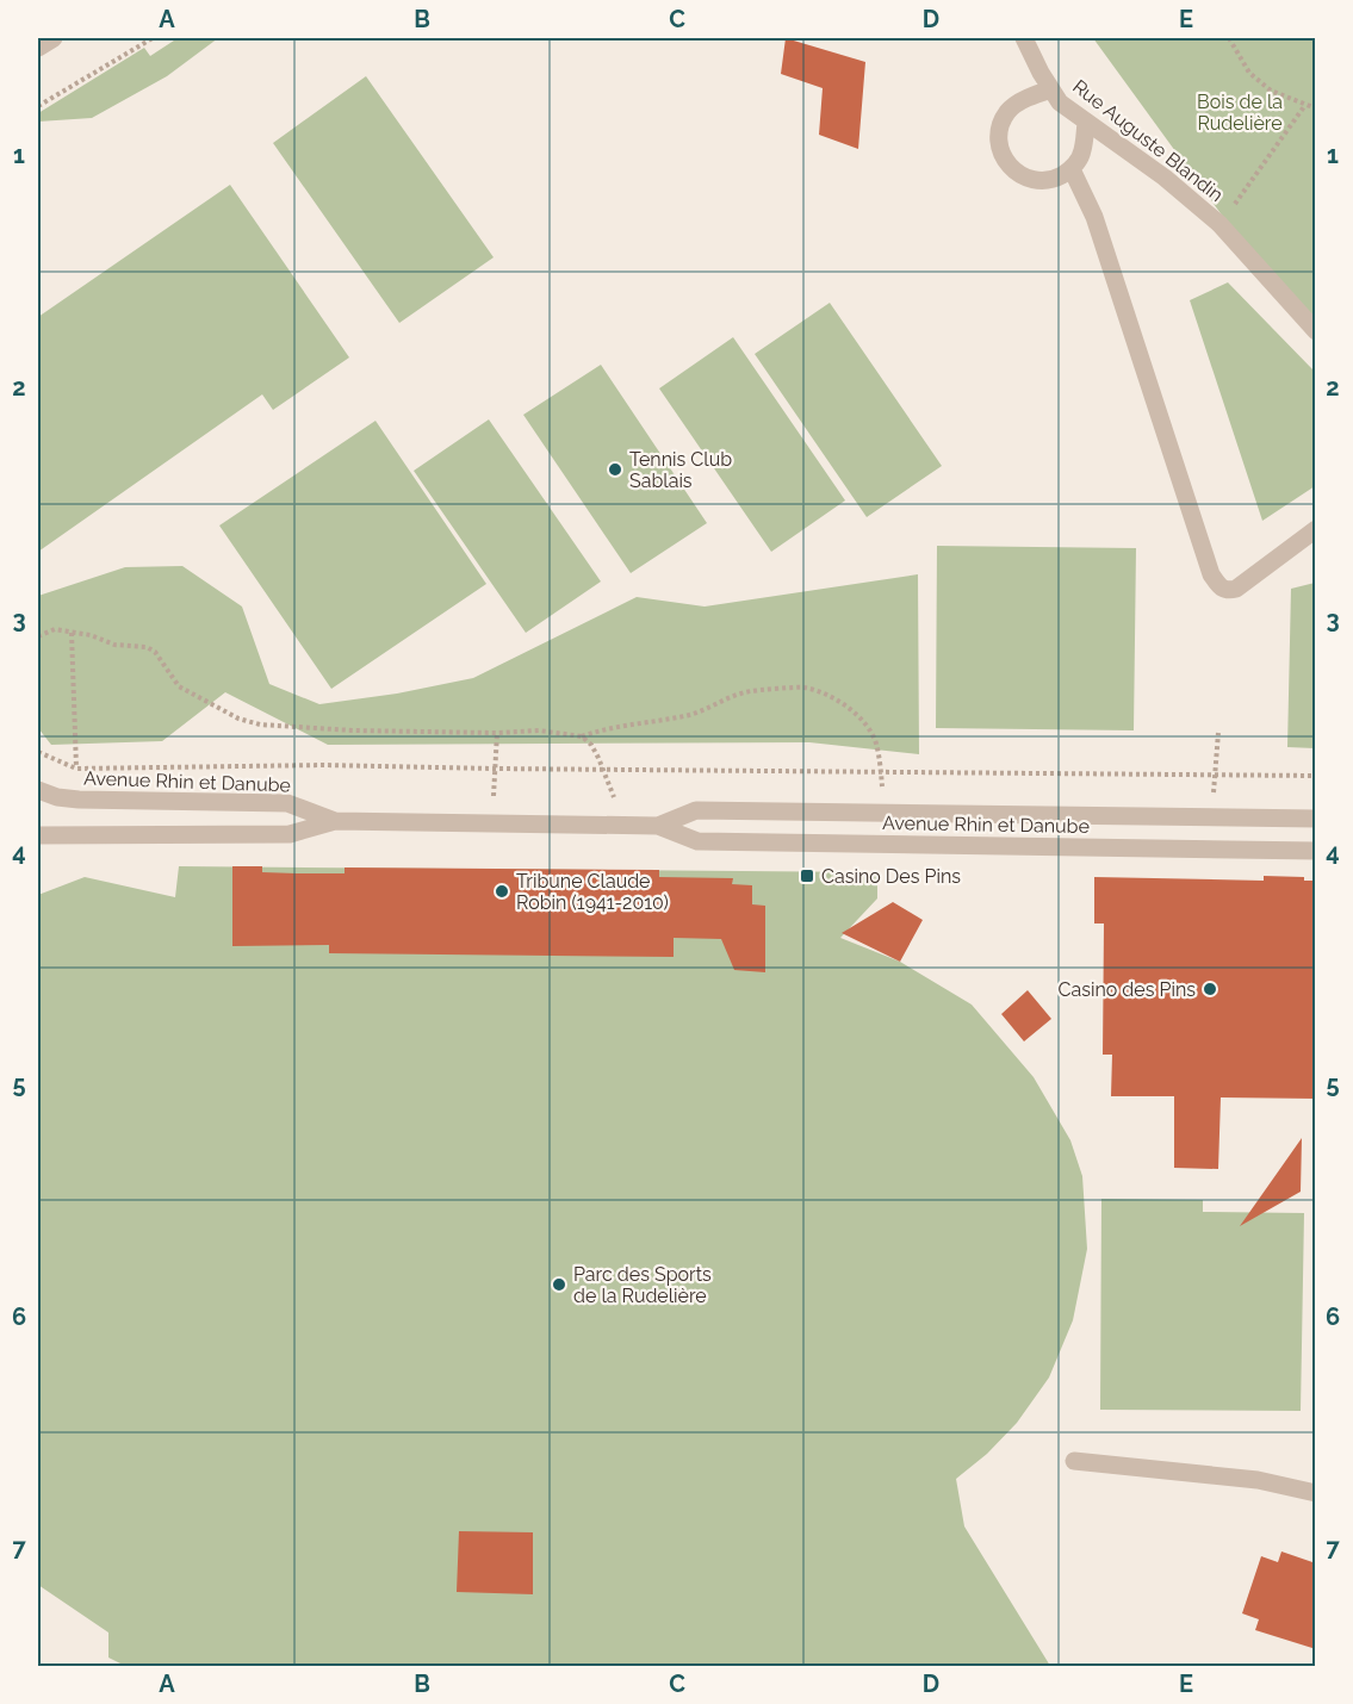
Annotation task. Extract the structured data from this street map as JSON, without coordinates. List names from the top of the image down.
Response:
{
  "streets": {
    "street": ["Rue Auguste Blandin", "Avenue Rhin et Danube"]
  },
  "parks": ["Bois de la Rudelière"],
  "places": {
    "other": [
      "Tennis Club Sablais",
      "Tribune Claude Robin (1941-2010)",
      "Casino des Pins",
      "Parc des Sports de la Rudelière"
    ],
    "transit": ["Casino Des Pins"]
  },
  "grid": {
    "columns": [
      "A",
      "B",
      "C",
      "D",
      "E"
    ],
    "rows": [
      "1",
      "2",
      "3",
      "4",
      "5",
      "6",
      "7"
    ]
  }
}
